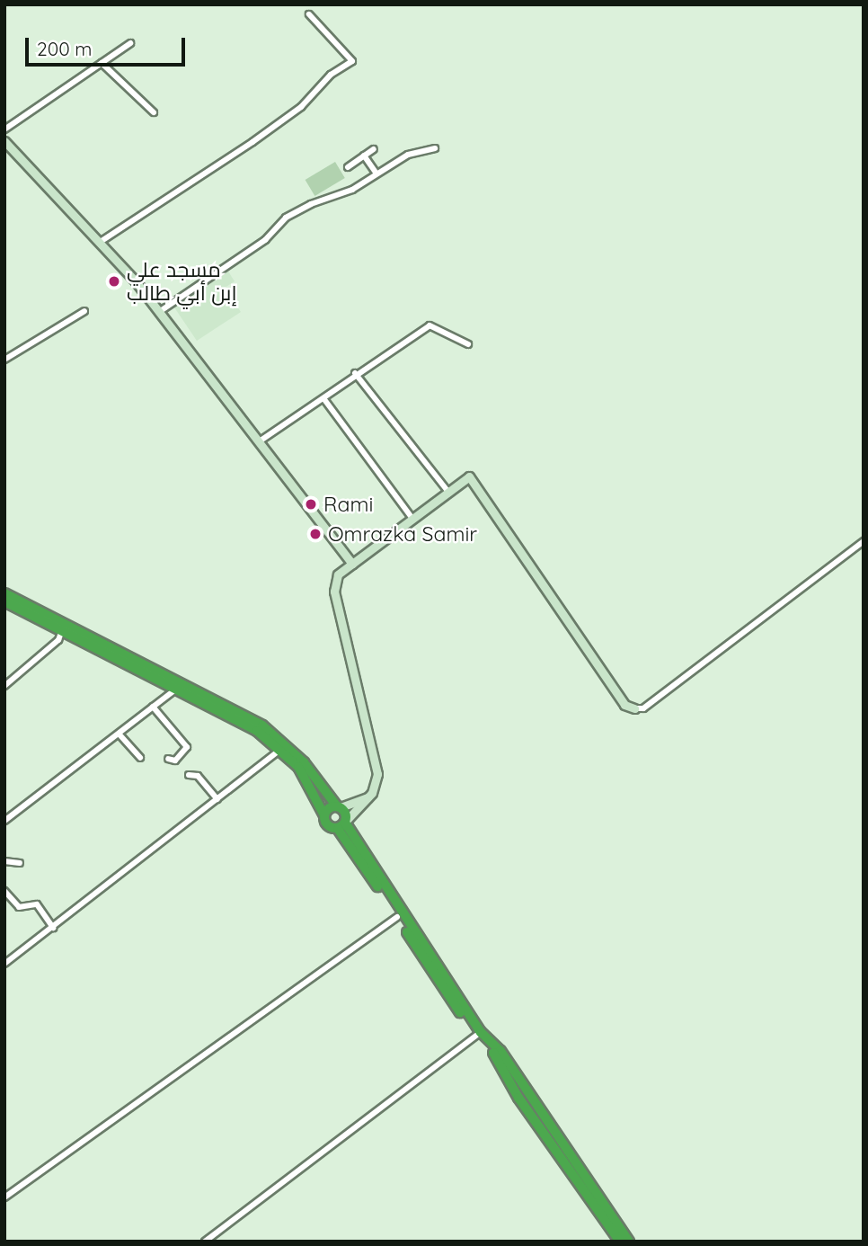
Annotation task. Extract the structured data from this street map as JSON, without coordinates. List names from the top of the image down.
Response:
{
  "places": ["مسجد علي إبن أبي طالب", "Rami", "Omrazka Samir"],
  "scale_bar": "200 m"
}
